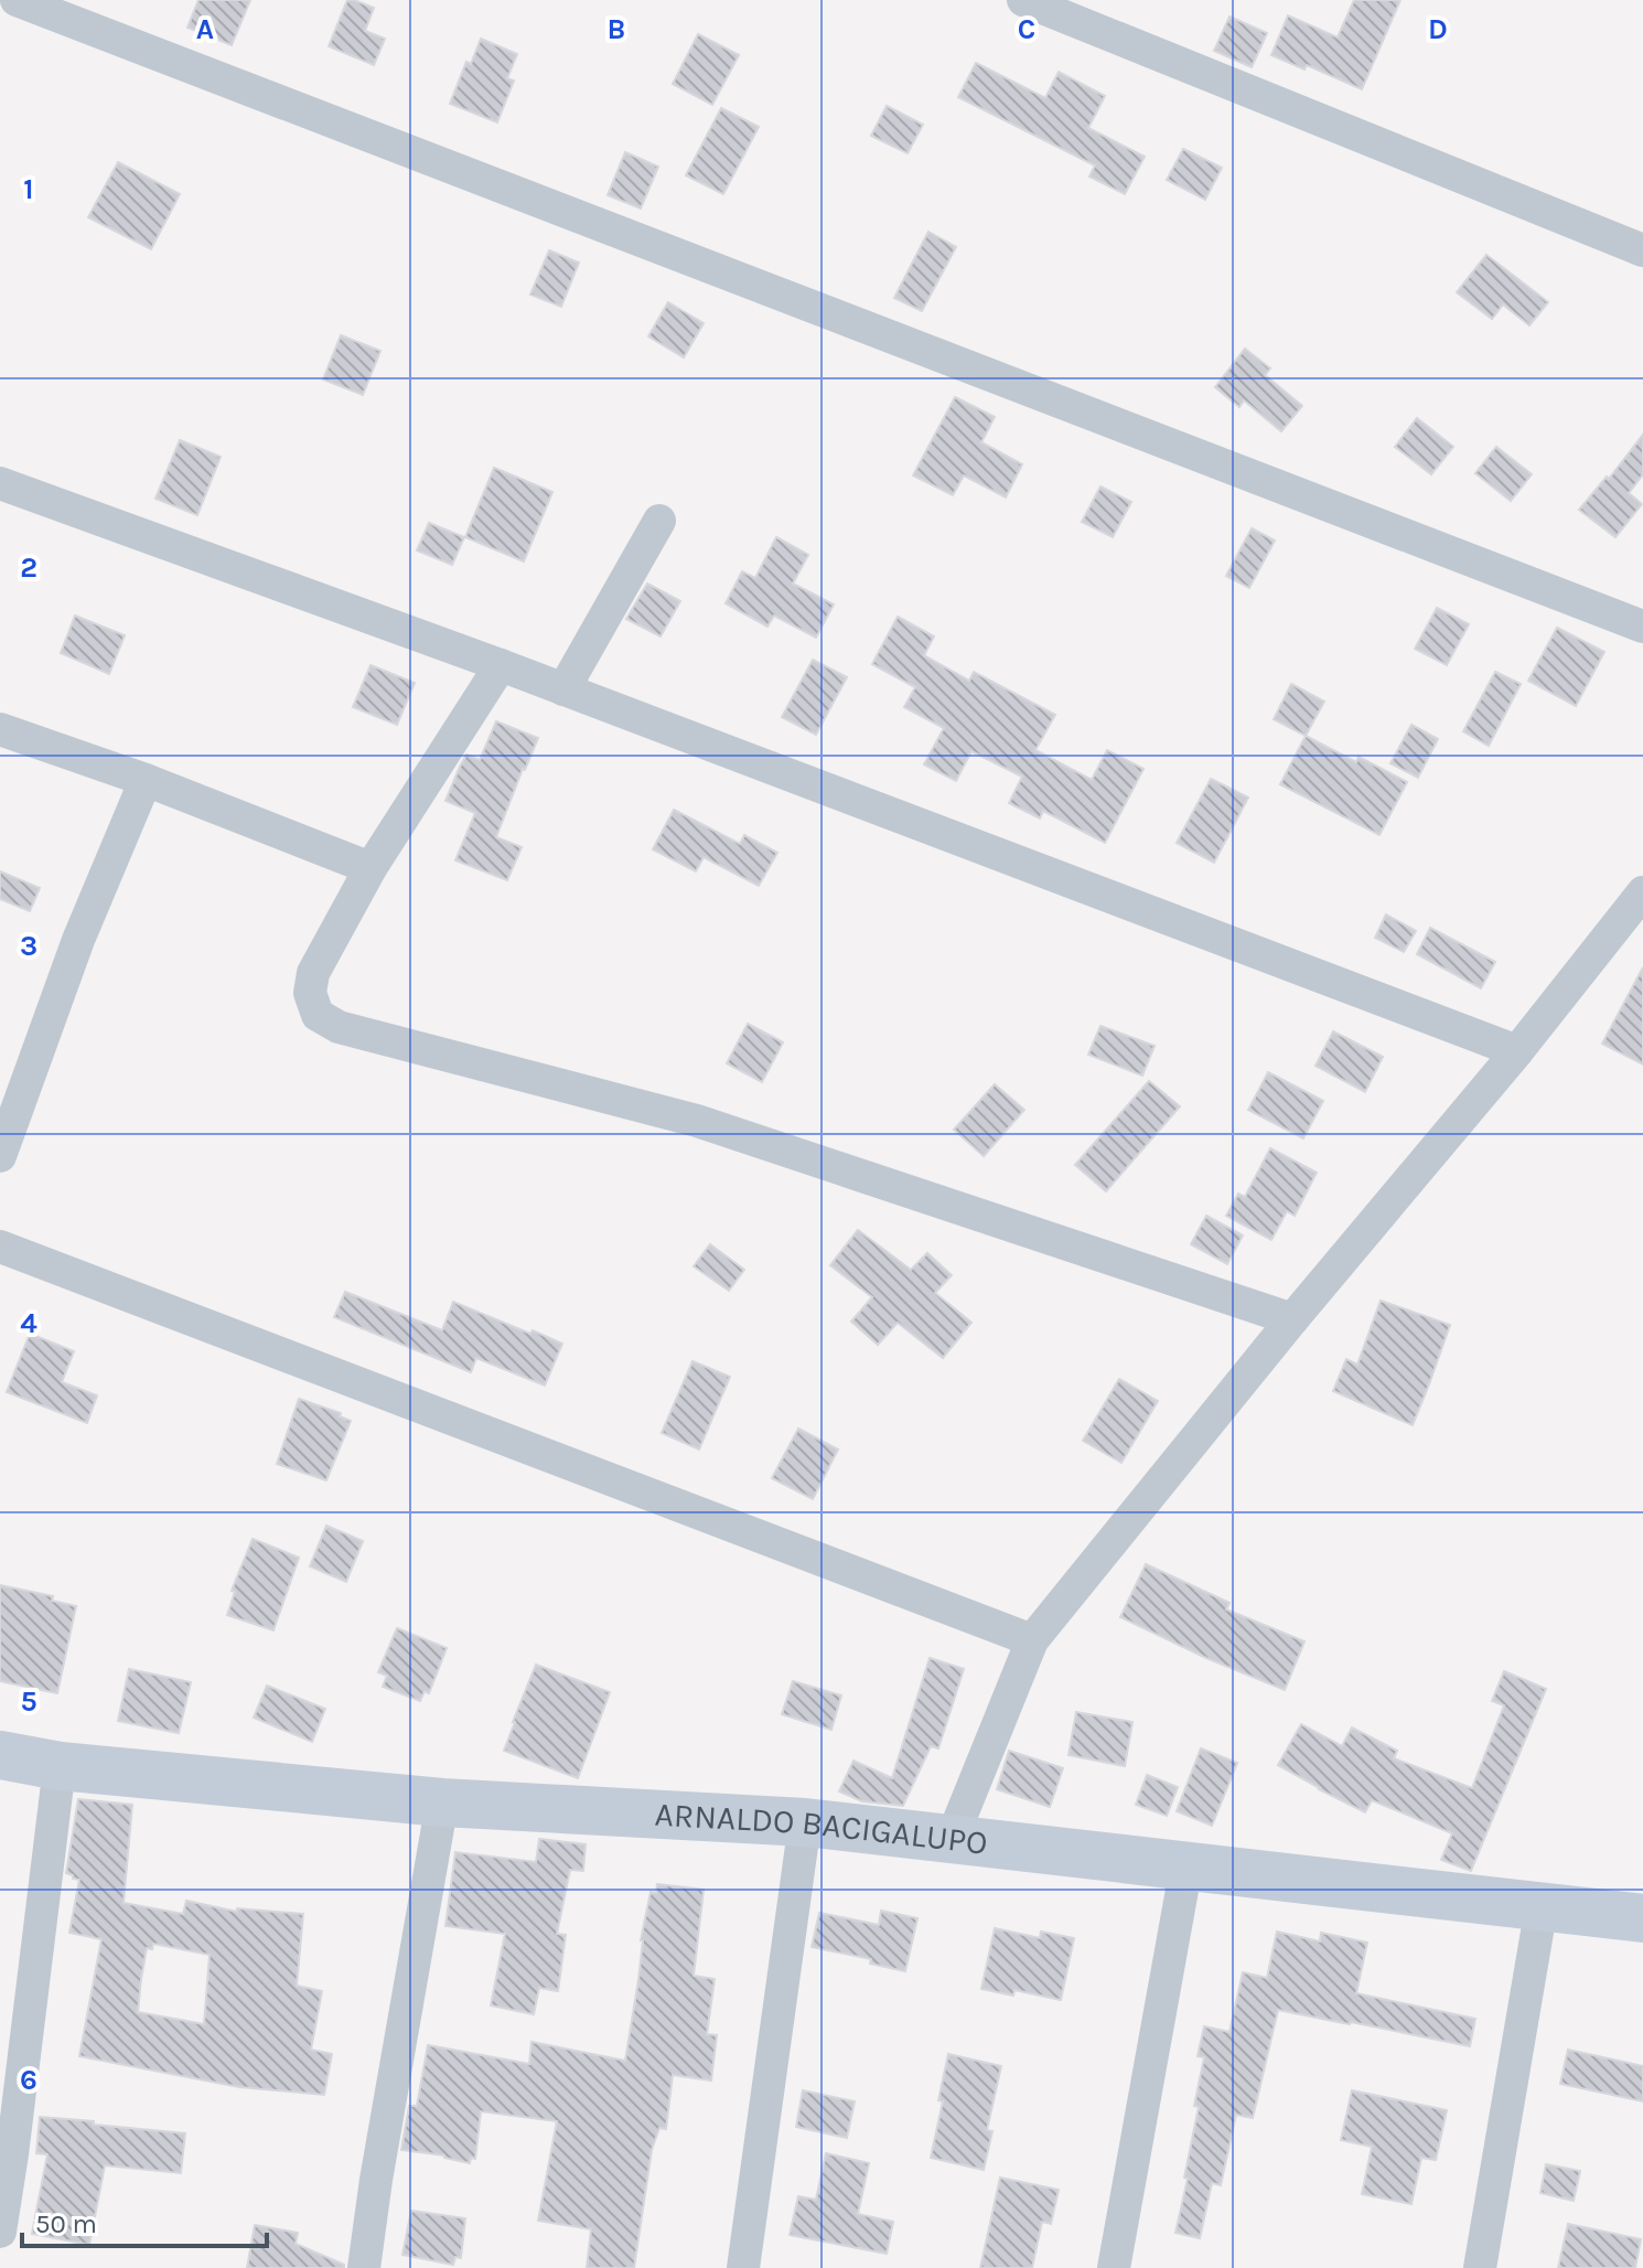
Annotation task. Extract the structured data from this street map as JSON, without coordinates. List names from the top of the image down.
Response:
{
  "streets": {
    "street": ["ARNALDO BACIGALUPO"]
  },
  "scale_bar": "50 m",
  "grid": {
    "columns": [
      "A",
      "B",
      "C",
      "D"
    ],
    "rows": [
      "1",
      "2",
      "3",
      "4",
      "5",
      "6"
    ]
  }
}
